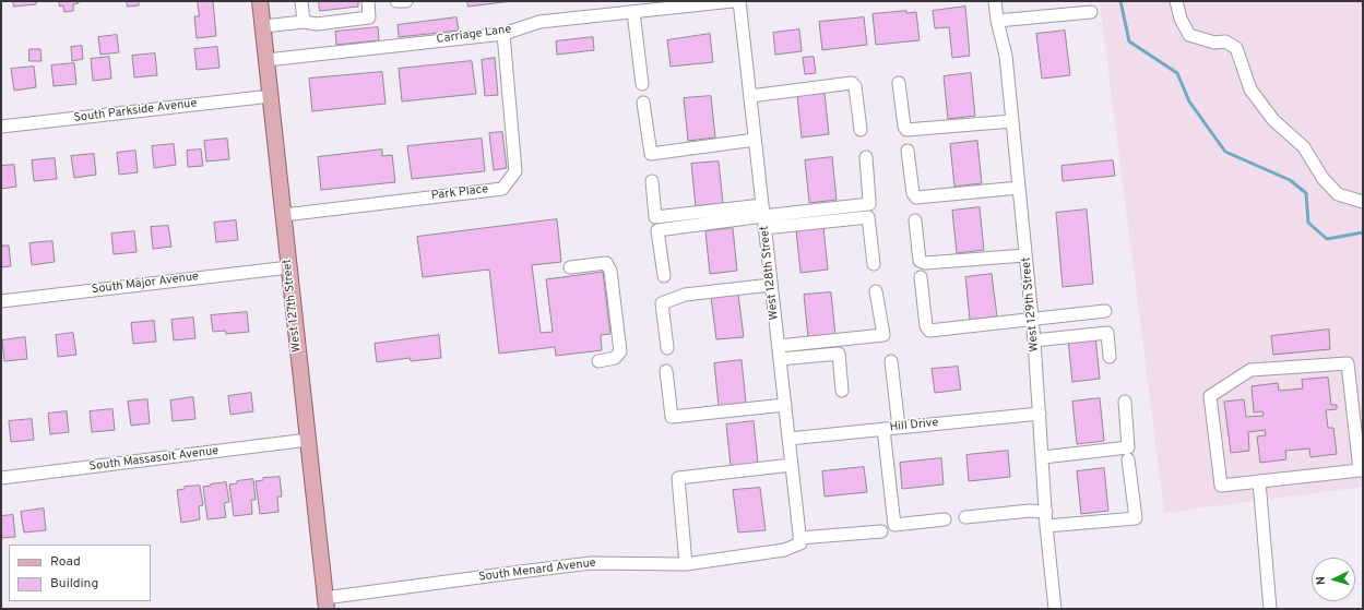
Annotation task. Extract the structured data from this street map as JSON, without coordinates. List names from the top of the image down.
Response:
{
  "streets": {
    "main road": ["West 127th Street"],
    "street": [
      "Carriage Lane",
      "South Parkside Avenue",
      "Park Place",
      "West 128th Street",
      "South Major Avenue",
      "West 129th Street",
      "Hill Drive",
      "South Massasoit Avenue",
      "South Menard Avenue"
    ]
  },
  "crossings": [
    ["Carriage Lane", "Park Place"],
    ["Carriage Lane", "West 127th Street"],
    ["South Parkside Avenue", "West 127th Street"],
    ["Park Place", "West 127th Street"],
    ["West 128th Street", "Hill Drive"],
    ["West 128th Street", "South Menard Avenue"],
    ["South Major Avenue", "West 127th Street"],
    ["West 129th Street", "Hill Drive"],
    ["West 127th Street", "South Massasoit Avenue"],
    ["West 127th Street", "South Menard Avenue"]
  ],
  "legend": ["Road", "Building"],
  "north": "left"
}
